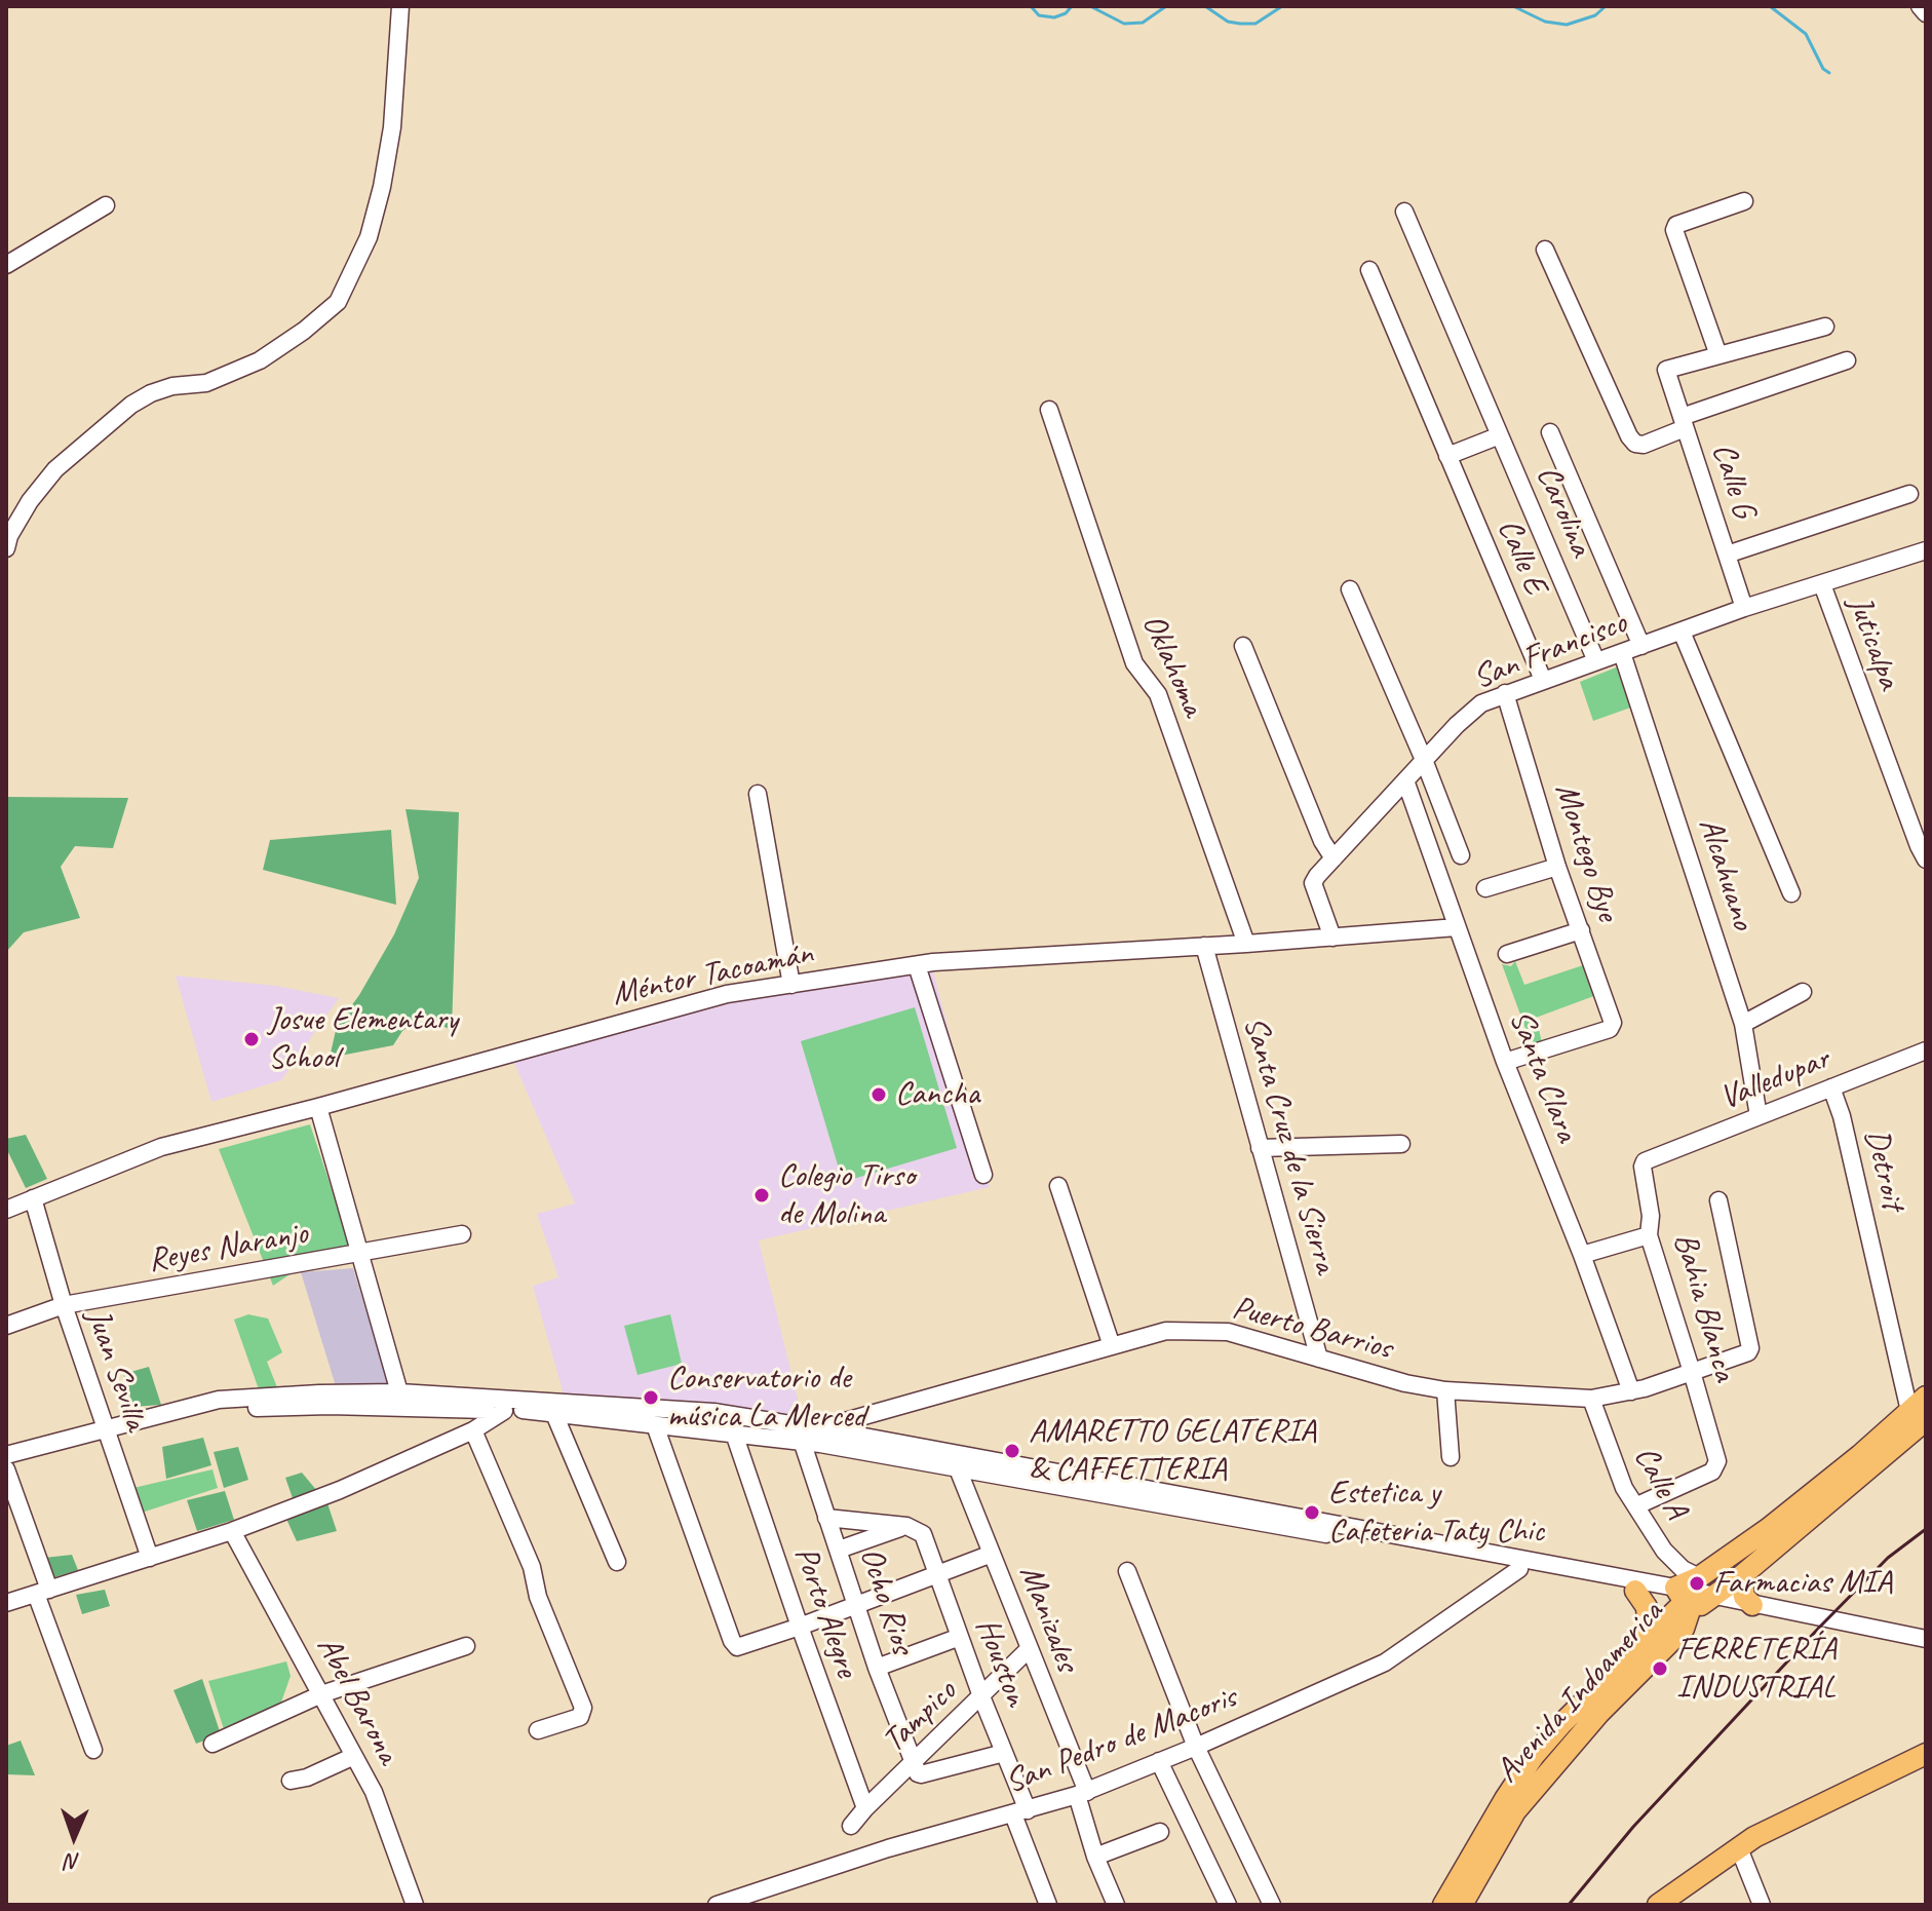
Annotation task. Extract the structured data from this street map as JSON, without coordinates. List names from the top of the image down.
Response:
{
  "streets": {
    "main road": ["Avenida Indoamerica"],
    "street": [
      "Calle G",
      "Carolina",
      "Calle E",
      "Juticalpa",
      "San Francisco",
      "Oklahoma",
      "Montego Bye",
      "Alcahuano",
      "Méntor Tacoamán",
      "Santa Clara",
      "Valledupar",
      "Santa Cruz de la Sierra",
      "Detroit",
      "Reyes Naranjo",
      "Bahia Blanca",
      "Puerto Barrios",
      "Juan Sevilla",
      "Calle A",
      "Ocho Rios",
      "Porto Alegre",
      "Manizales",
      "Houston",
      "Abel Barona",
      "Tampico",
      "San Pedro de Macoris"
    ]
  },
  "crossings": [
    ["Calle G", "San Francisco"],
    ["Carolina", "Calle E"],
    ["Carolina", "San Francisco"],
    ["Calle E", "San Francisco"],
    ["Juticalpa", "San Francisco"],
    ["San Francisco", "Montego Bye"],
    ["San Francisco", "Alcahuano"],
    ["San Francisco", "Méntor Tacoamán"],
    ["San Francisco", "Santa Clara"],
    ["Oklahoma", "Méntor Tacoamán"],
    ["Montego Bye", "Santa Clara"],
    ["Alcahuano", "Valledupar"],
    ["Méntor Tacoamán", "Santa Clara"],
    ["Méntor Tacoamán", "Santa Cruz de la Sierra"],
    ["Méntor Tacoamán", "Juan Sevilla"],
    ["Santa Clara", "Puerto Barrios"],
    ["Valledupar", "Detroit"],
    ["Valledupar", "Bahia Blanca"],
    ["Santa Cruz de la Sierra", "Puerto Barrios"],
    ["Reyes Naranjo", "Juan Sevilla"],
    ["Bahia Blanca", "Puerto Barrios"],
    ["Bahia Blanca", "Calle A"],
    ["Puerto Barrios", "Calle A"],
    ["Calle A", "Avenida Indoamerica"],
    ["Ocho Rios", "Tampico"],
    ["Porto Alegre", "Tampico"],
    ["Manizales", "Tampico"],
    ["Manizales", "San Pedro de Macoris"],
    ["Houston", "Tampico"],
    ["Houston", "San Pedro de Macoris"]
  ],
  "places": [
    "Josue Elementary School",
    "Cancha",
    "Colegio Tirso de Molina",
    "Conservatorio de música La Merced",
    "AMARETTO GELATERIA & CAFFETTERIA",
    "Estetica y Cafeteria Taty Chic",
    "Farmacias MIA",
    "FERRETERÍA INDUSTRIAL"
  ],
  "north": "bottom"
}
